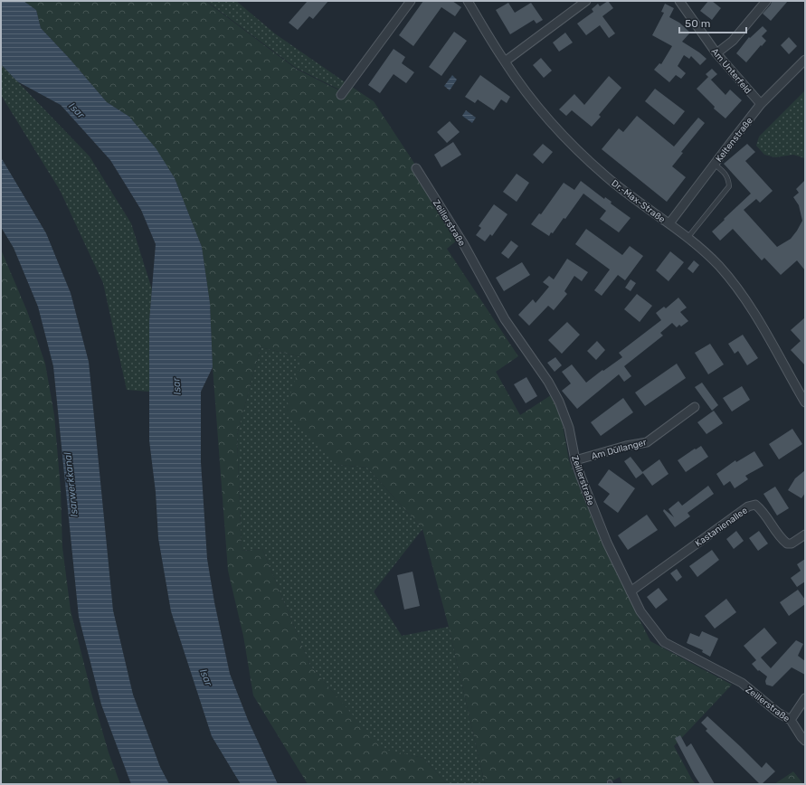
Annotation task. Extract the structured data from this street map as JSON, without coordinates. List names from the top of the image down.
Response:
{
  "streets": {
    "street": [
      "Am Unterfeld",
      "Keltenstraße",
      "Dr.-Max-Straße",
      "Zeillerstraße",
      "Am Düllanger",
      "Kastanienallee"
    ]
  },
  "crossings": [
    ["Am Unterfeld", "Keltenstraße"],
    ["Keltenstraße", "Dr.-Max-Straße"],
    ["Zeillerstraße", "Am Düllanger"],
    ["Zeillerstraße", "Kastanienallee"]
  ],
  "water": ["Isar", "Isarwerkkanal"],
  "scale_bar": "50 m"
}
